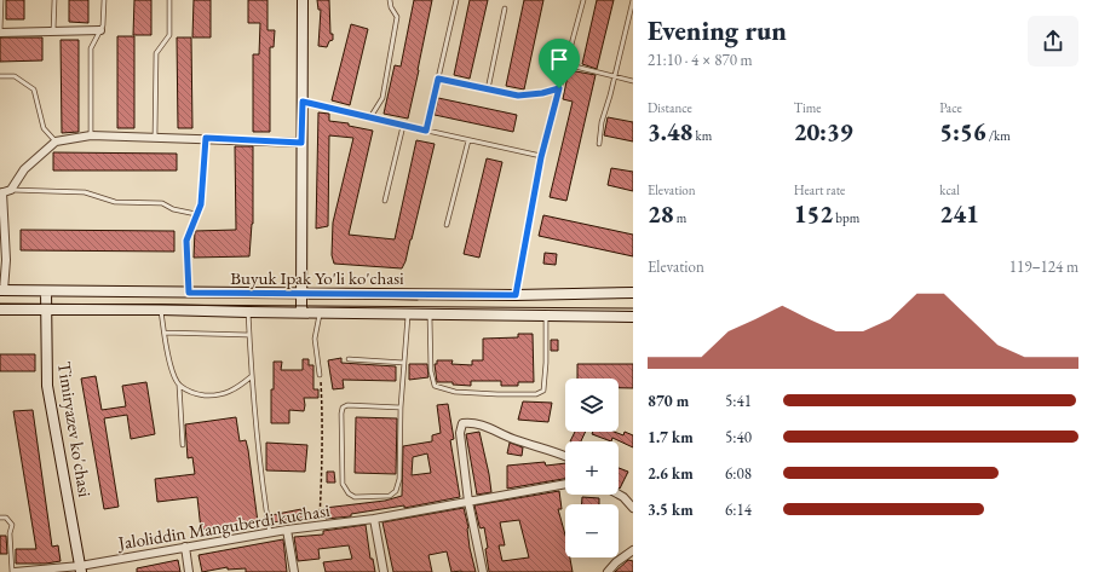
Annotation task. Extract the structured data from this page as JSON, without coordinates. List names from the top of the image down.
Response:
{
  "streets": {
    "main road": ["Buyuk Ipak Yo'li ko'chasi", "Timiryazev ko'chasi"],
    "street": ["Jaloliddin Manguberdi kuchasi"]
  },
  "crossings": [
    ["Buyuk Ipak Yo'li ko'chasi", "Timiryazev ko'chasi"],
    ["Timiryazev ko'chasi", "Jaloliddin Manguberdi kuchasi"]
  ],
  "page": {
    "heading": ["Evening run", "21:10 · 4 × 870 m"],
    "stats": [
      ["Distance", "3.48 km"],
      ["Time", "20:39"],
      ["Pace", "5:56 /km"],
      ["Elevation", "28 m"],
      ["Heart rate", "152 bpm"],
      ["kcal", "241"]
    ],
    "chart": ["Elevation", "119–124 m"],
    "map_buttons": ["+", "−"],
    "list": [
      {
        "name": "870 m",
        "note": "5:41"
      },
      {
        "name": "1.7 km",
        "note": "5:40"
      },
      {
        "name": "2.6 km",
        "note": "6:08"
      },
      {
        "name": "3.5 km",
        "note": "6:14"
      }
    ]
  }
}
